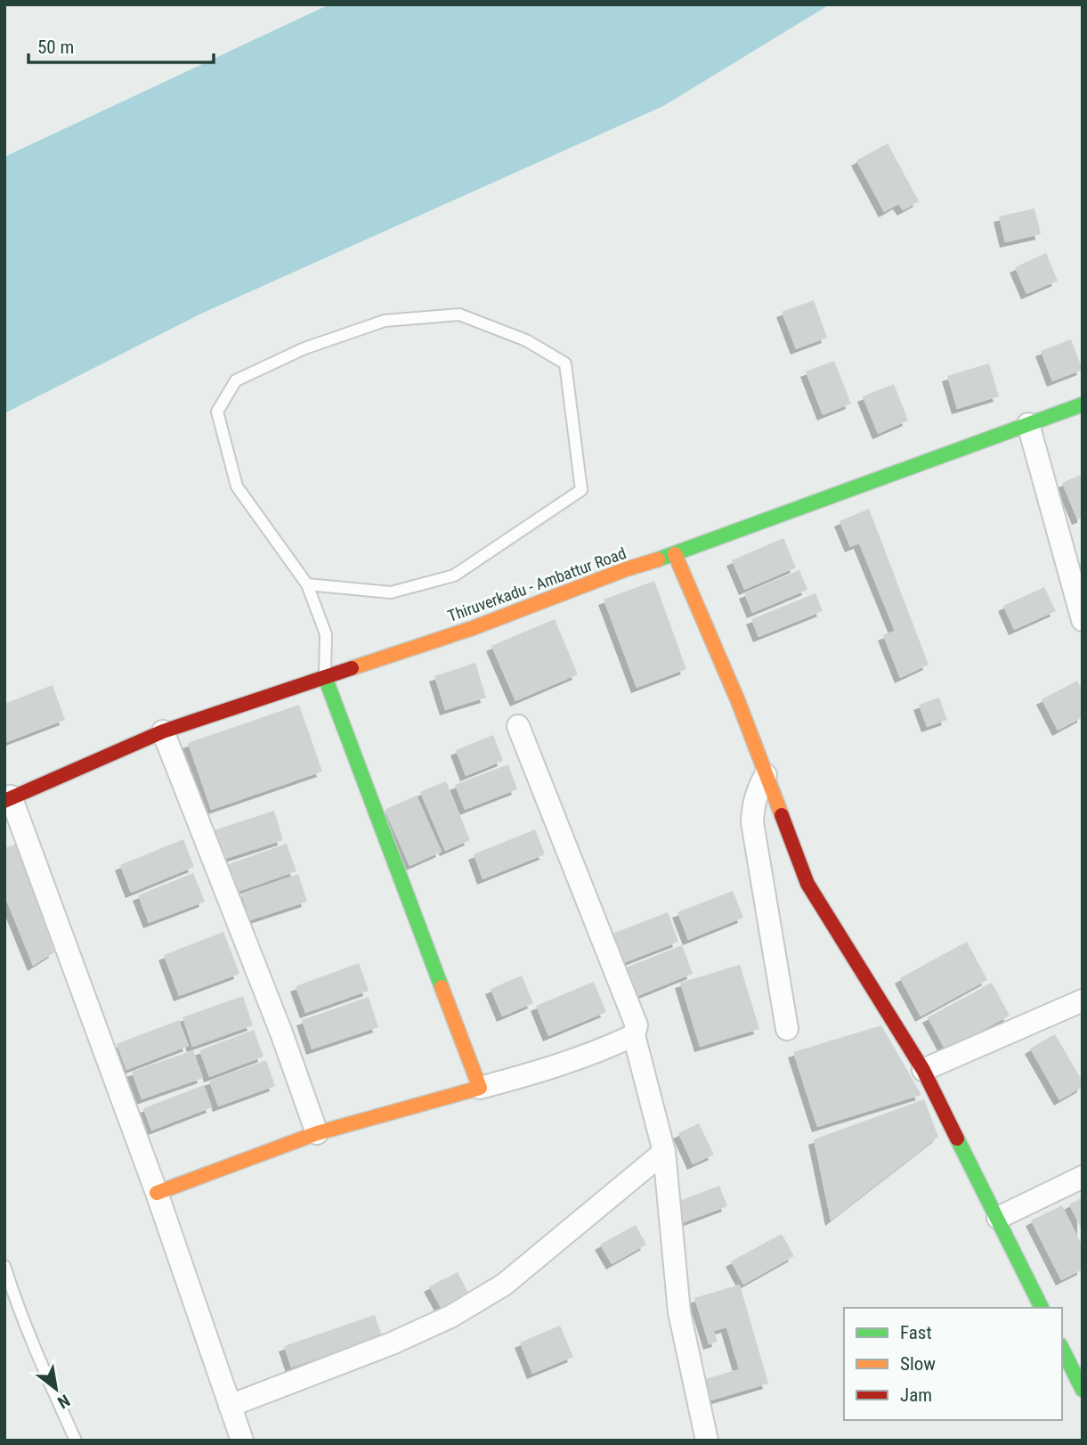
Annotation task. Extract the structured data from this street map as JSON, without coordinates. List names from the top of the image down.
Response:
{
  "streets": {
    "street": ["Thiruverkadu - Ambattur Road"]
  },
  "legend": ["Fast", "Slow", "Jam"],
  "scale_bar": "50 m",
  "north": "bottom right"
}
